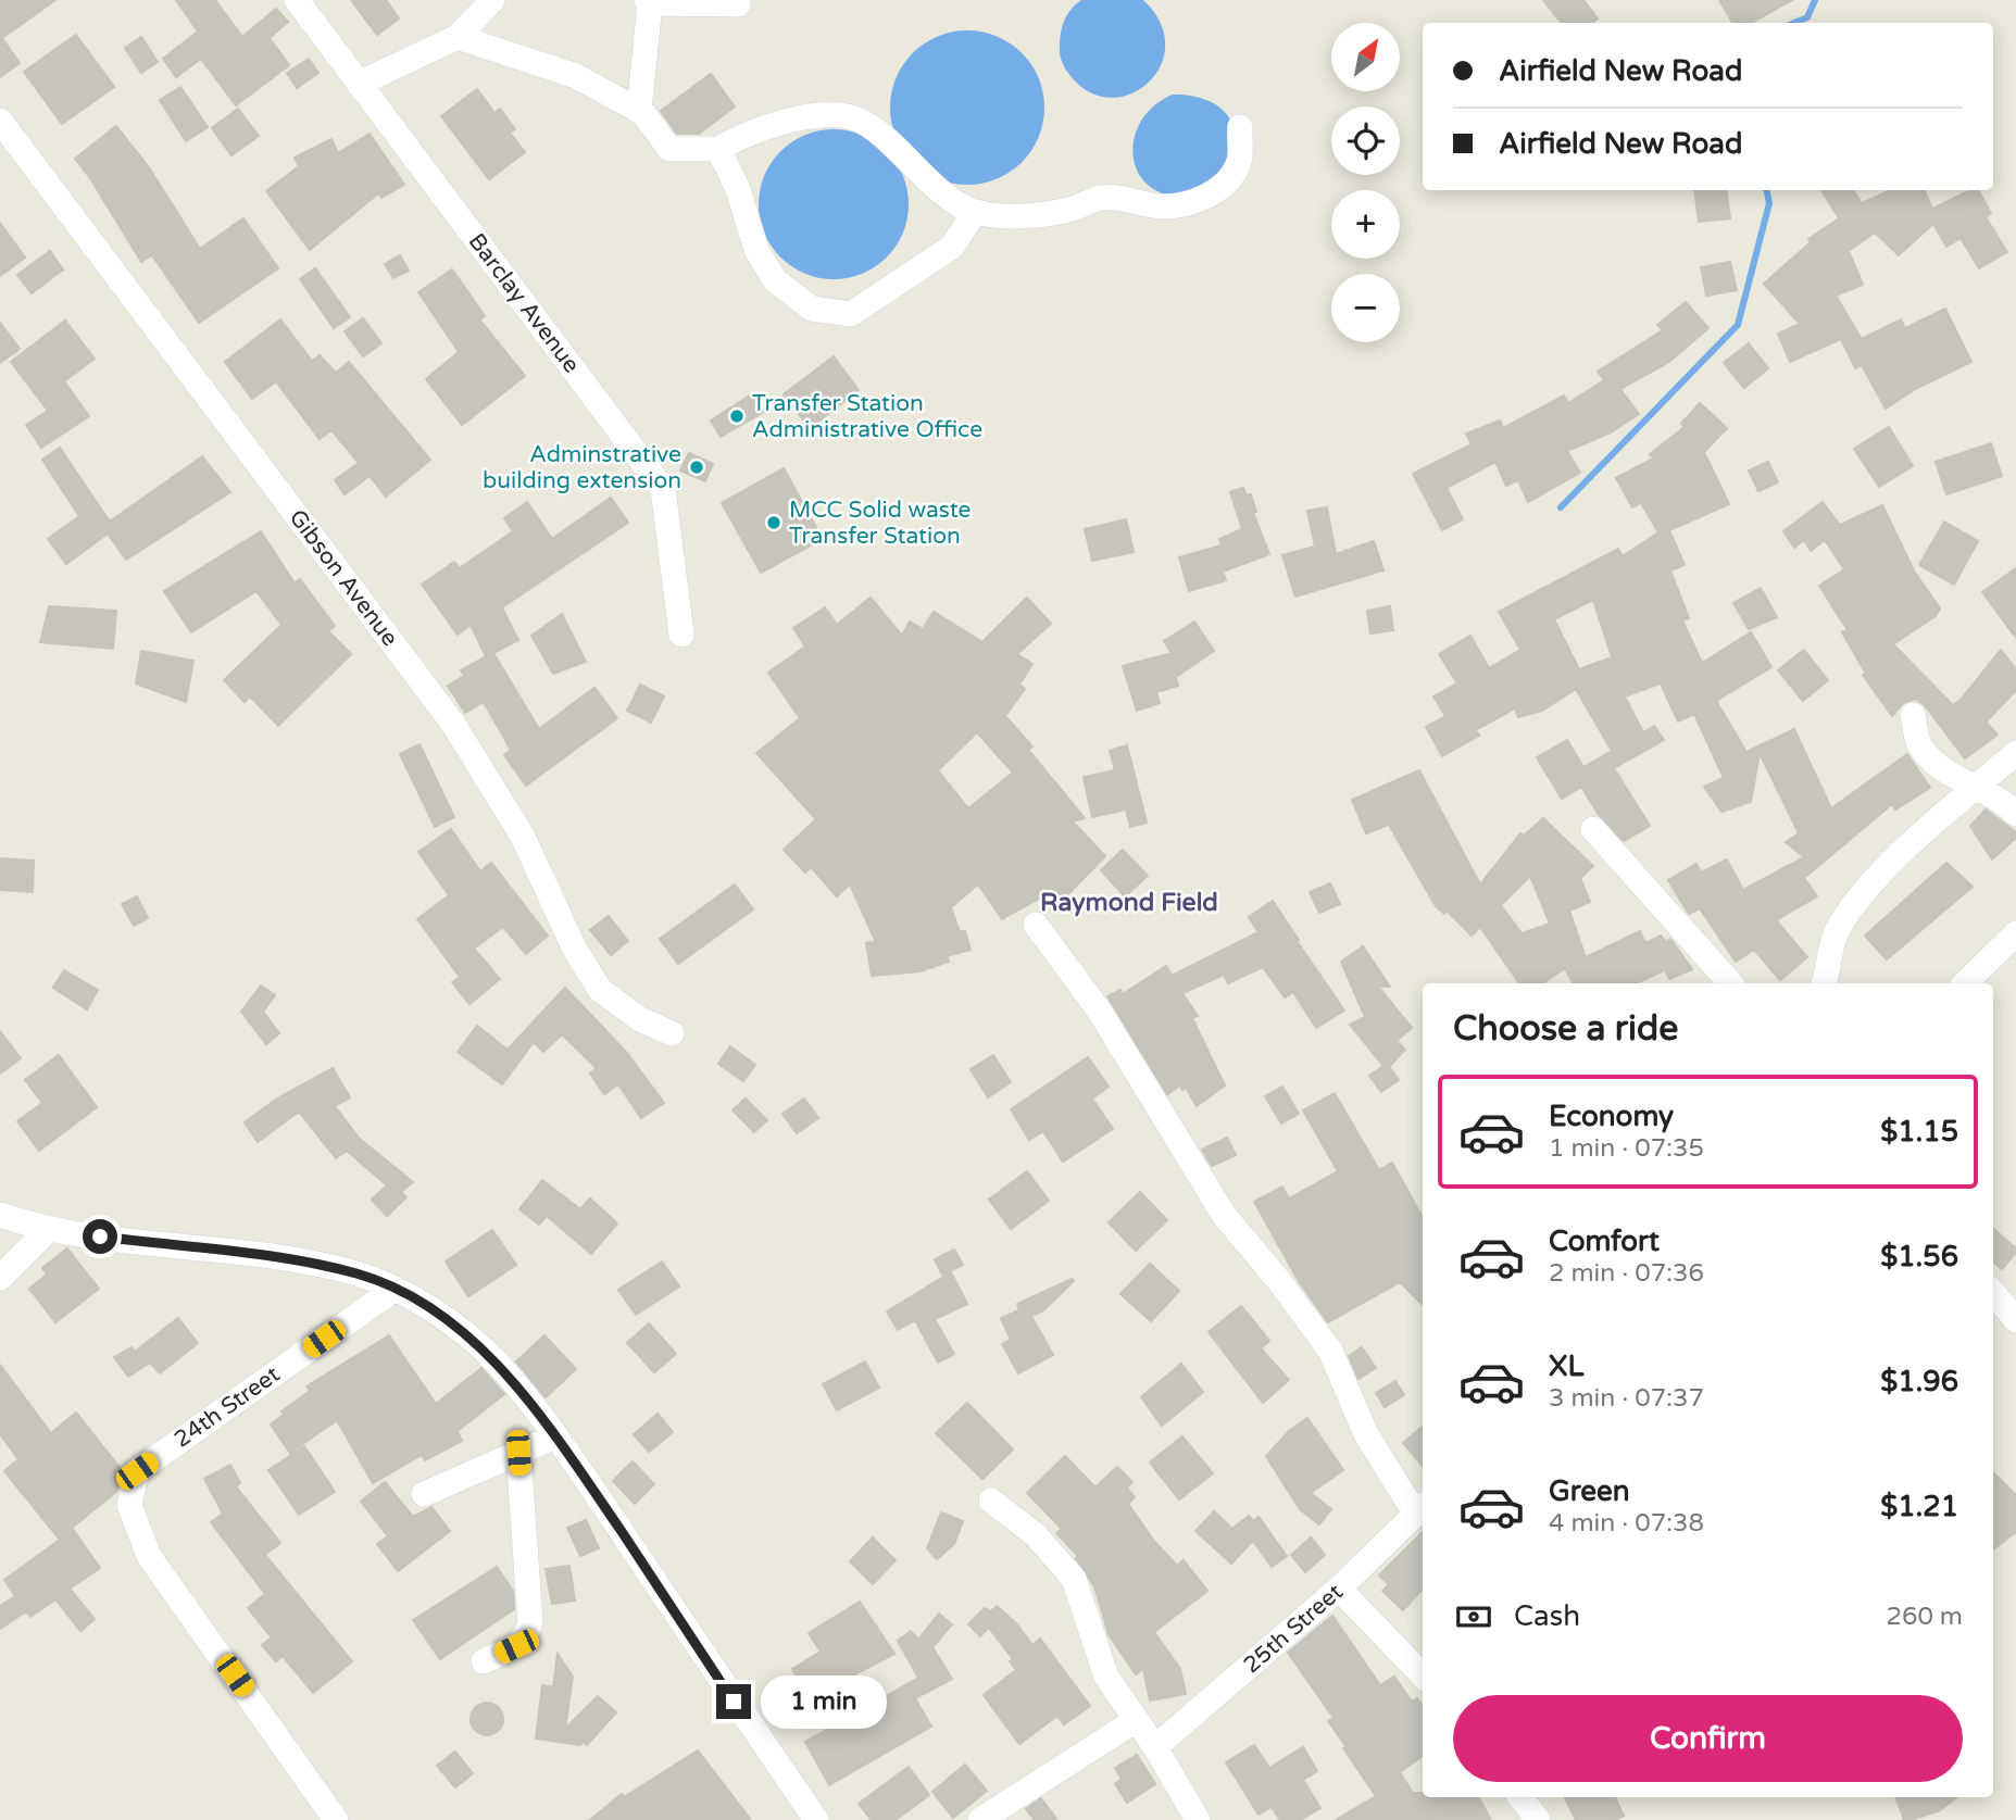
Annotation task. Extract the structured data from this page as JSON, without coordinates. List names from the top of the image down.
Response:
{
  "streets": {
    "street": [
      "Barclay Avenue",
      "Gibson Avenue",
      "24th Street",
      "25th Street"
    ]
  },
  "districts": ["Raymond Field"],
  "places": ["Transfer Station Administrative Office", "Adminstrative building extension", "MCC Solid waste Transfer Station"],
  "north": "top right",
  "page": {
    "map_buttons": ["+", "−"],
    "banner": ["Airfield New Road", "Airfield New Road"],
    "heading": "Choose a ride",
    "list": [
      {
        "name": "Economy",
        "note": "1 min · 07:35",
        "value": "$1.15"
      },
      {
        "name": "Comfort",
        "note": "2 min · 07:36",
        "value": "$1.56"
      },
      {
        "name": "XL",
        "note": "3 min · 07:37",
        "value": "$1.96"
      },
      {
        "name": "Green",
        "note": "4 min · 07:38",
        "value": "$1.21"
      }
    ],
    "pay": ["Cash", "260 m"],
    "bubble": "1 min",
    "buttons": "Confirm"
  }
}
